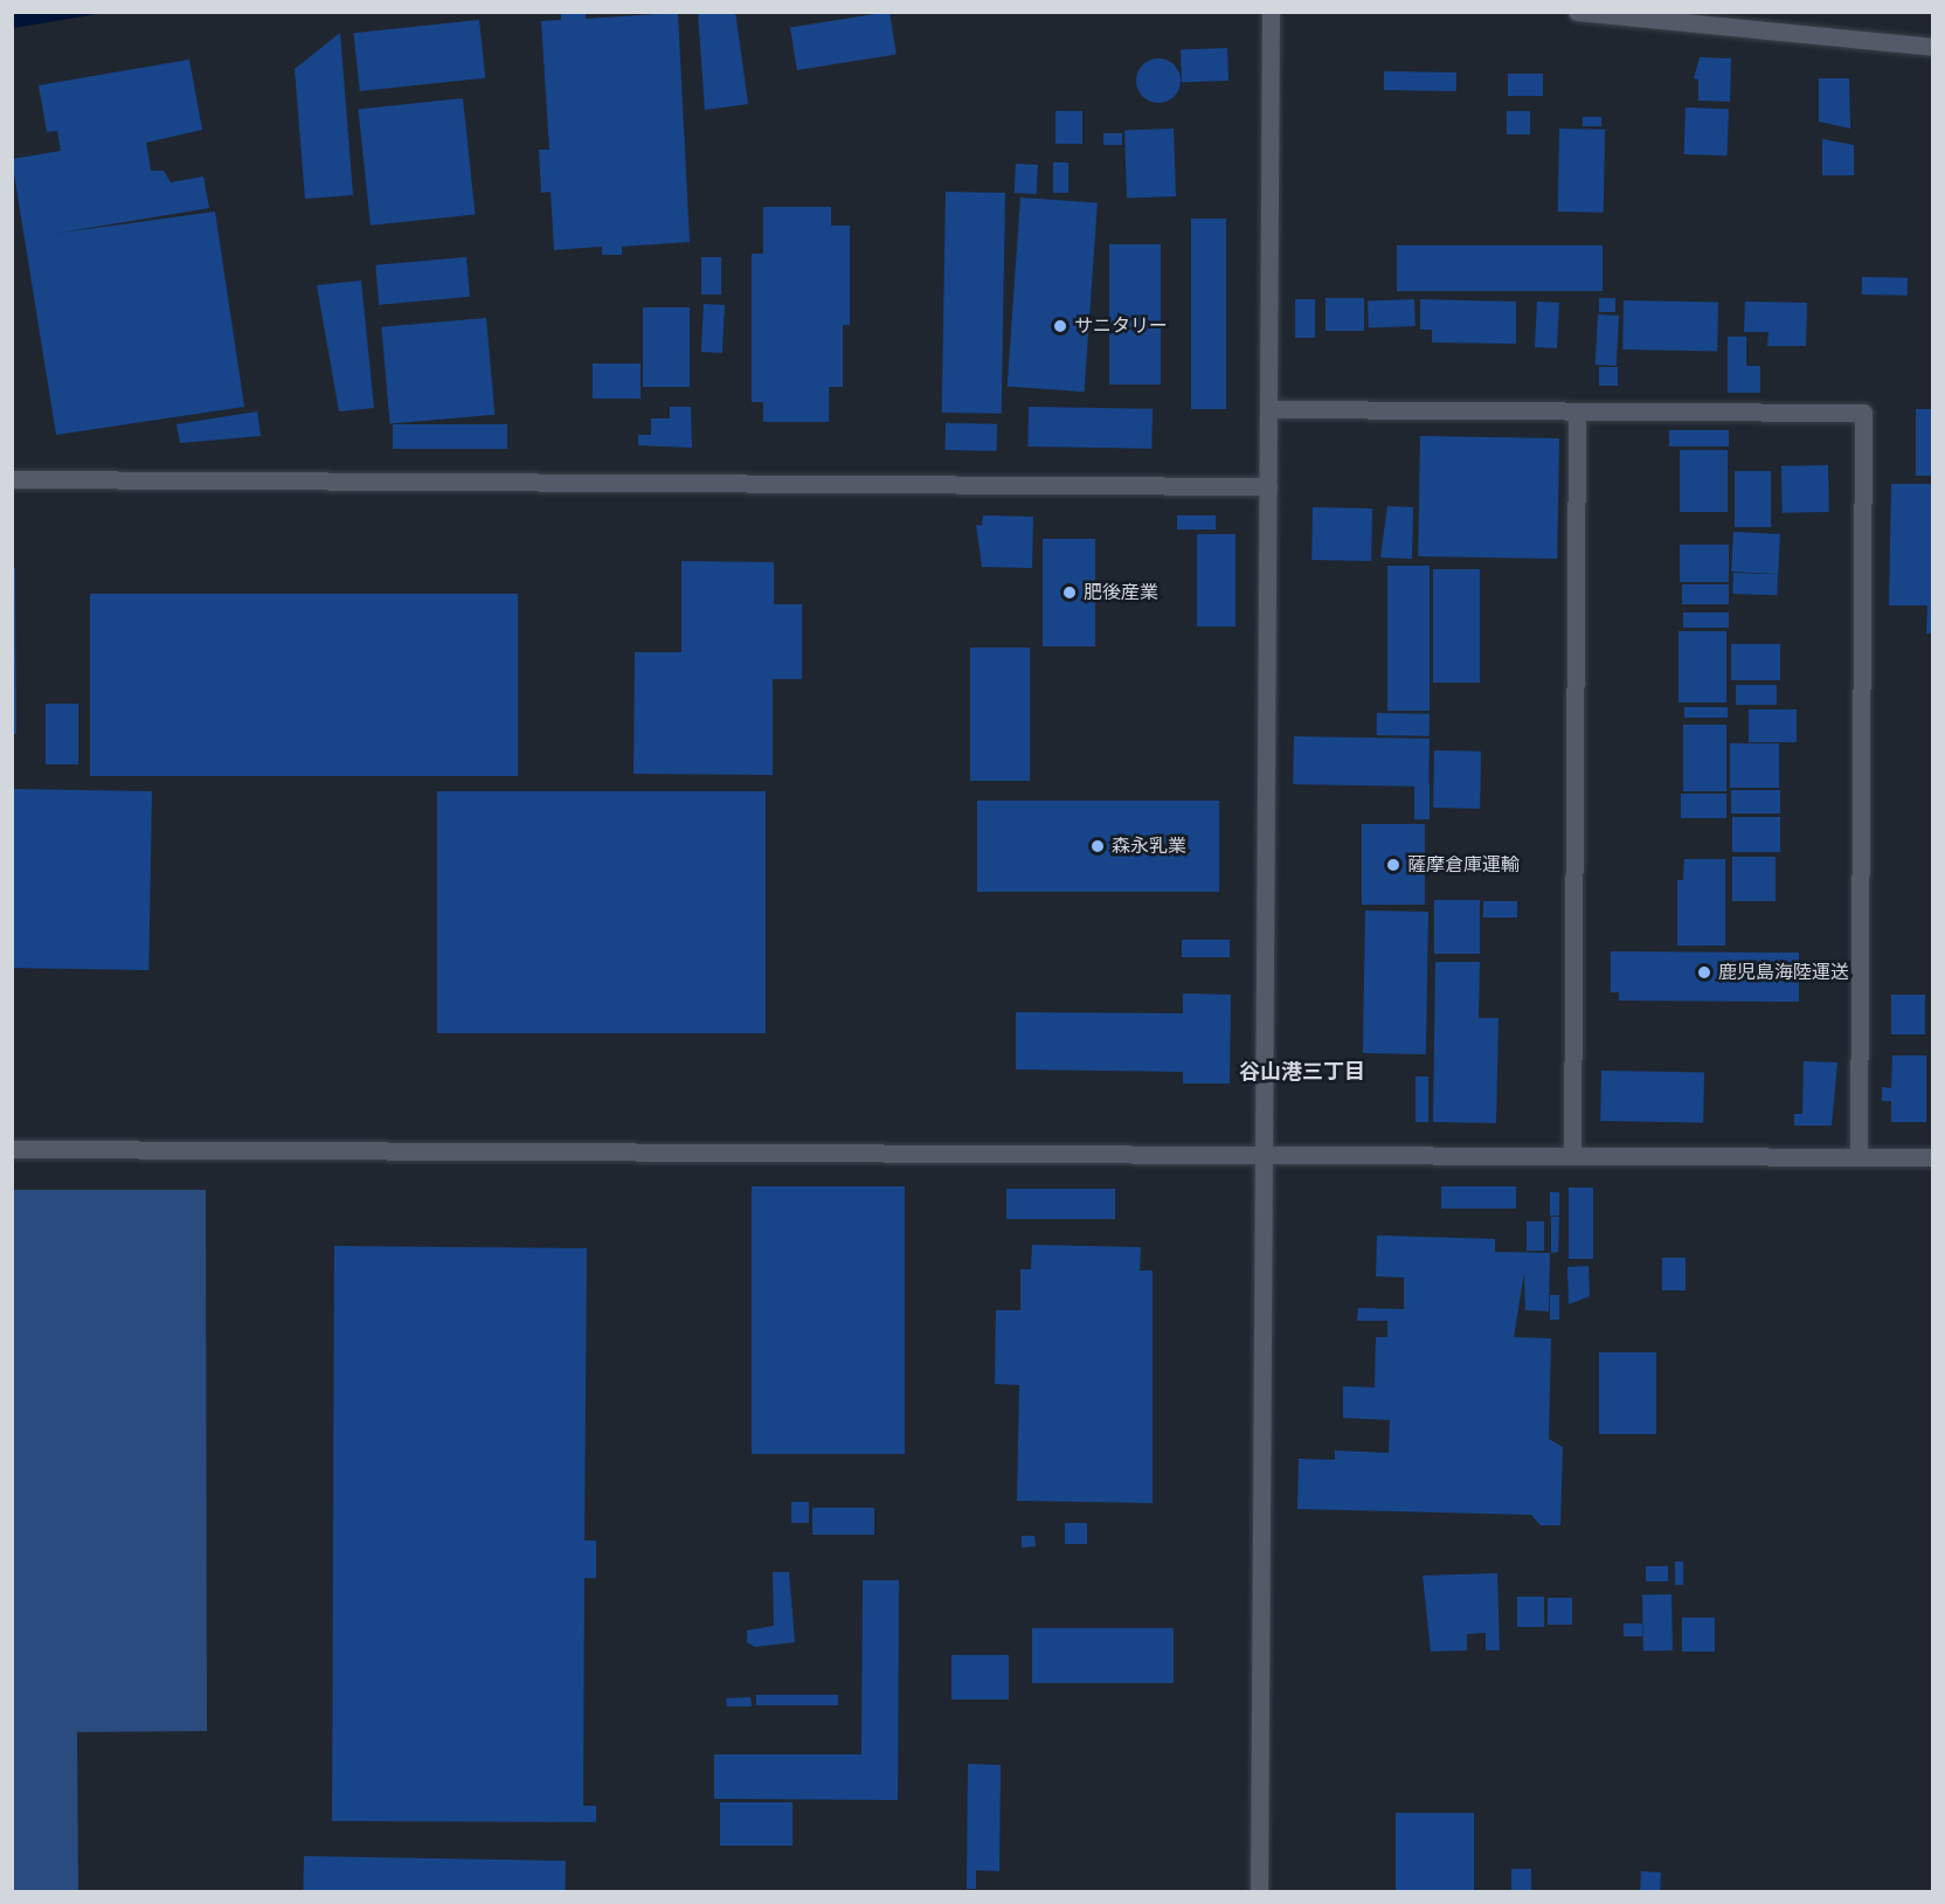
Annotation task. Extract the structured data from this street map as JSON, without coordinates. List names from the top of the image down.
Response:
{
  "districts": ["谷山港三丁目"],
  "places": [
    "サニタリー",
    "肥後産業",
    "森永乳業",
    "薩摩倉庫運輸",
    "鹿児島海陸運送"
  ]
}
